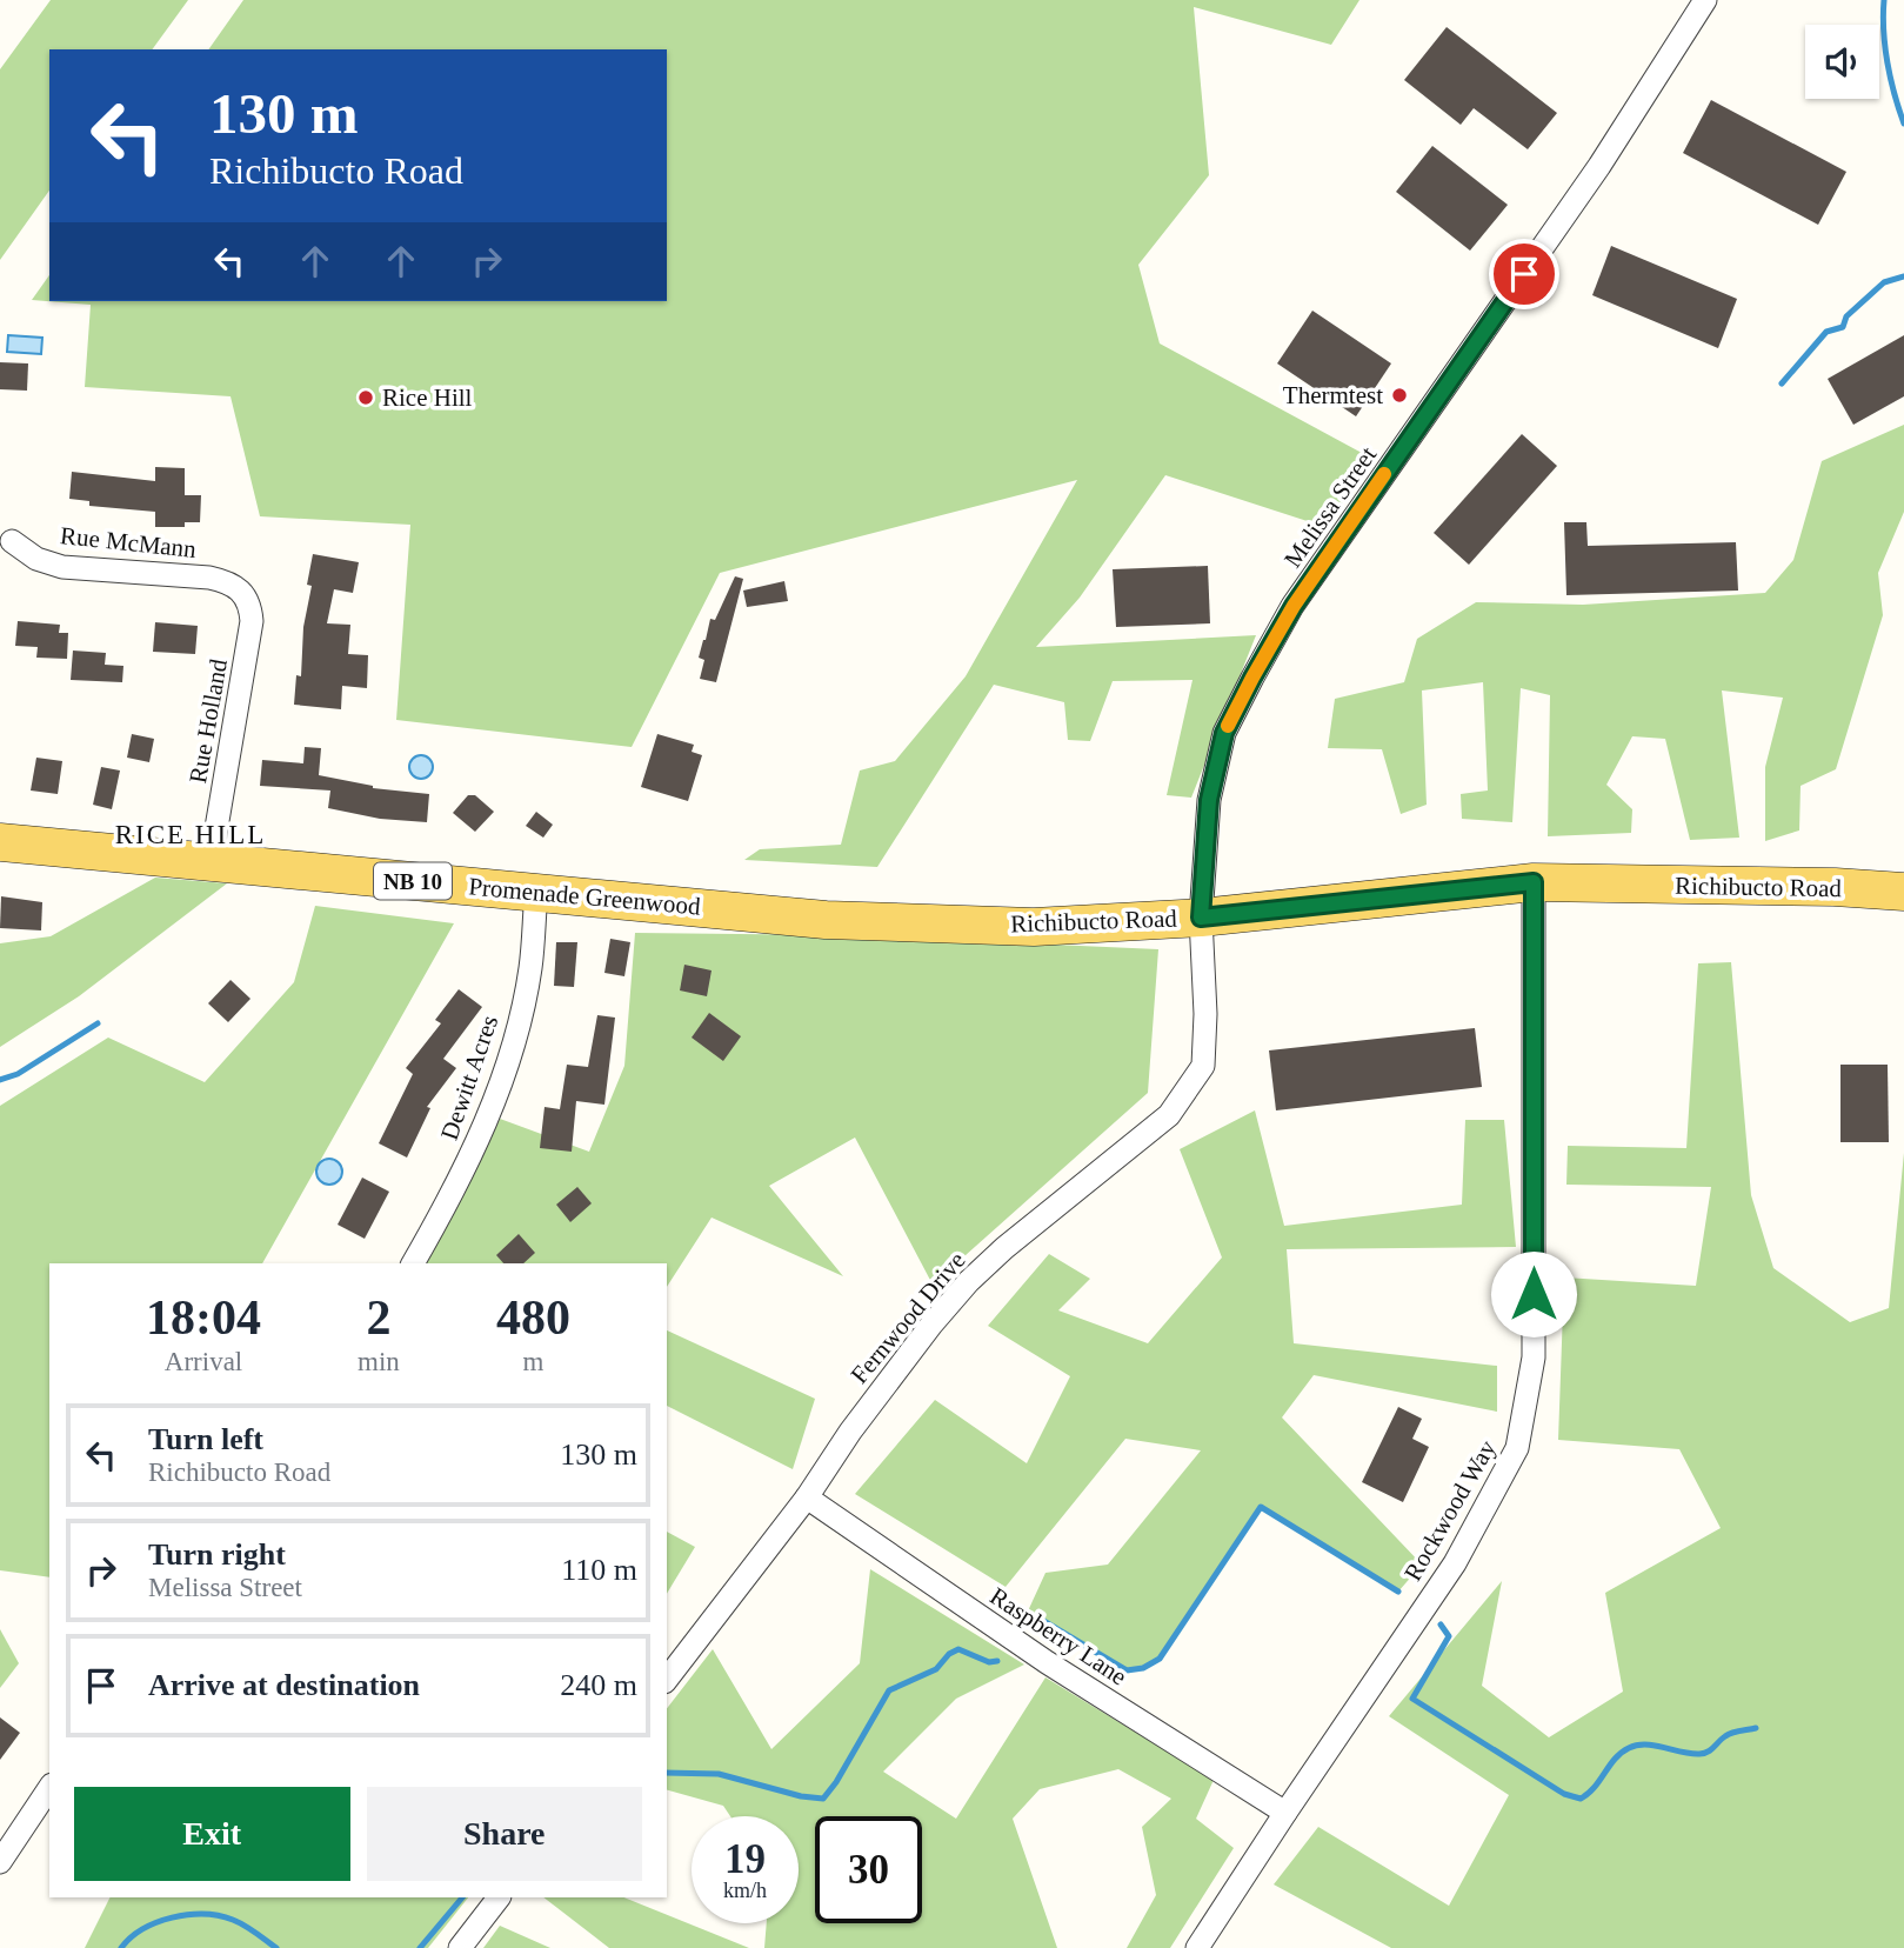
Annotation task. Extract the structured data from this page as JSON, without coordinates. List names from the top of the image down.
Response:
{
  "streets": {
    "main road": ["NB 10", "Richibucto Road", "Promenade Greenwood"],
    "street": [
      "Melissa Street",
      "Rue McMann",
      "Rue Holland",
      "Dewitt Acres",
      "Fernwood Drive",
      "Rockwood Way",
      "Raspberry Lane"
    ]
  },
  "crossings": [
    ["Melissa Street", "Richibucto Road"],
    ["Melissa Street", "Fernwood Drive"],
    ["Rue McMann", "Rue Holland"],
    ["Rue Holland", "Promenade Greenwood"],
    ["Richibucto Road", "Promenade Greenwood"],
    ["Richibucto Road", "Fernwood Drive"],
    ["Richibucto Road", "Rockwood Way"],
    ["Promenade Greenwood", "Dewitt Acres"],
    ["Fernwood Drive", "Raspberry Lane"],
    ["Rockwood Way", "Raspberry Lane"]
  ],
  "districts": ["RICE HILL"],
  "places": ["Thermtest", "Rice Hill"],
  "page": {
    "turn": ["130 m", "Richibucto Road"],
    "eta": [
      "18:04",
      "Arrival",
      "2",
      "min",
      "480",
      "m"
    ],
    "list": [
      {
        "name": "Turn left",
        "note": "Richibucto Road",
        "value": "130 m"
      },
      {
        "name": "Turn right",
        "note": "Melissa Street",
        "value": "110 m"
      },
      {
        "name": "Arrive at destination",
        "value": "240 m"
      }
    ],
    "buttons": ["Exit", "Share"],
    "speed": "19 km/h",
    "limit": "30"
  }
}
